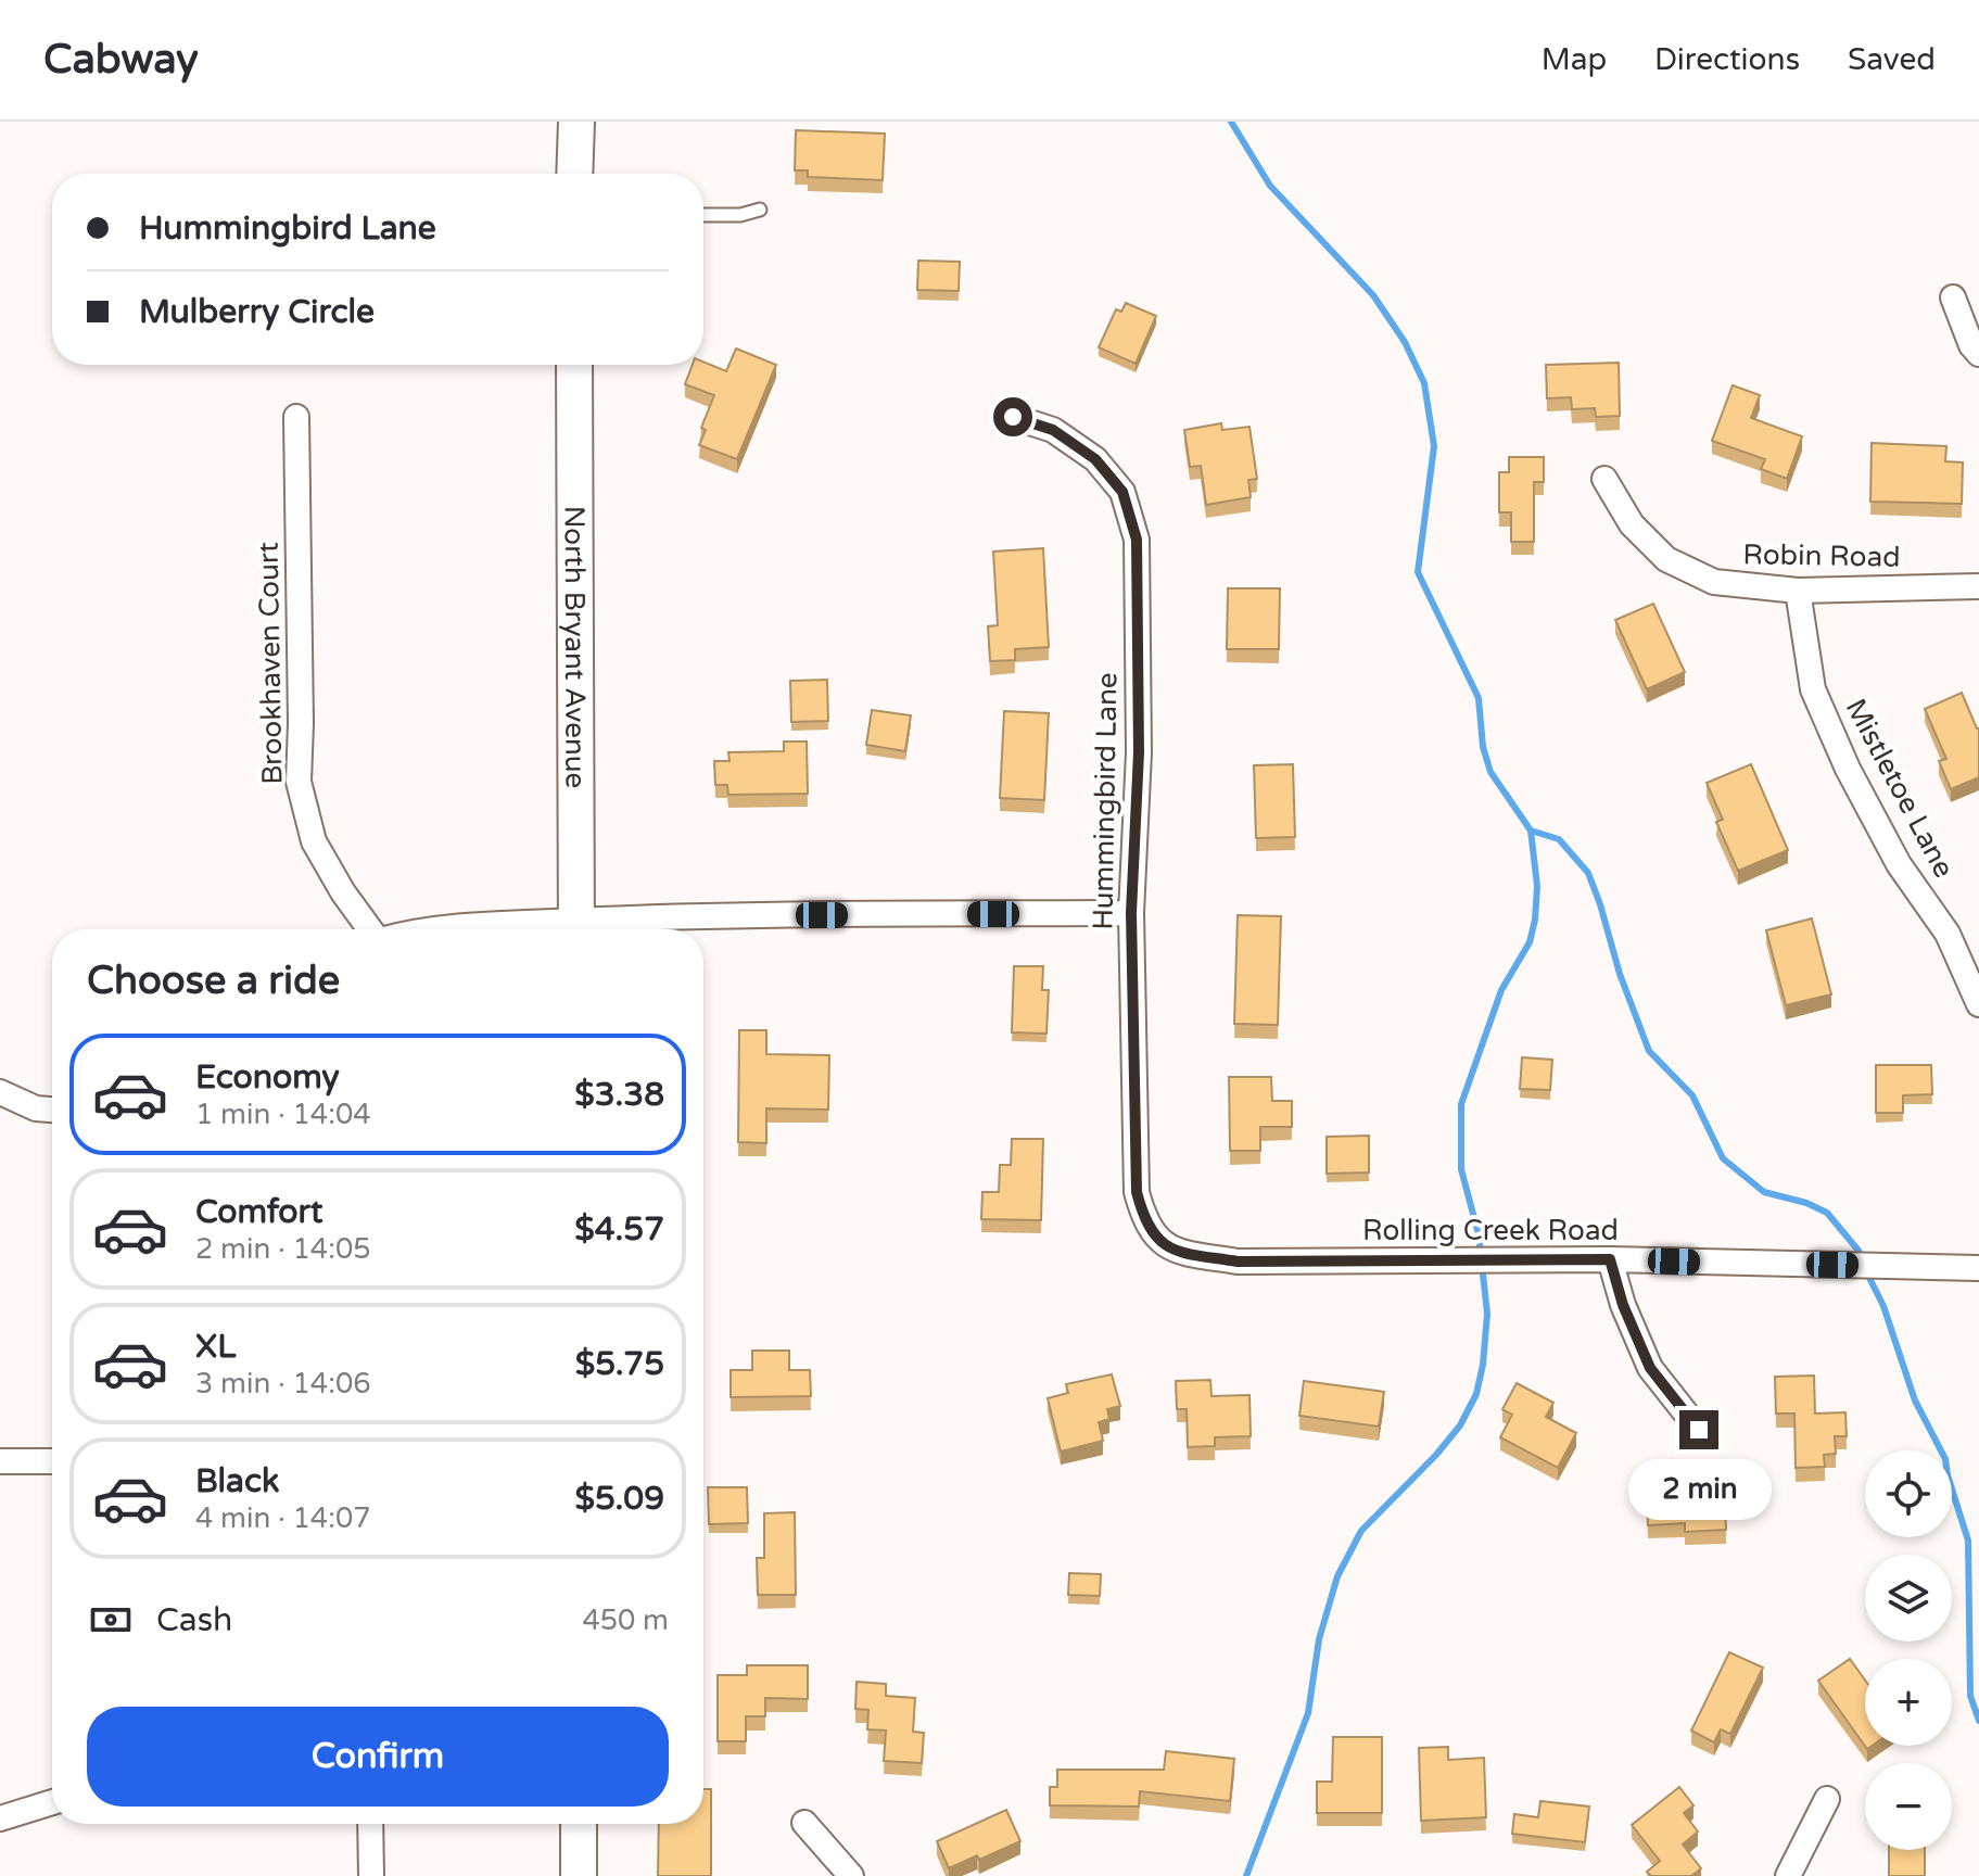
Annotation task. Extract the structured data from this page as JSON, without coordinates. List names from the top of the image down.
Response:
{
  "streets": {
    "street": [
      "Robin Road",
      "North Bryant Avenue",
      "Brookhaven Court",
      "Mistletoe Lane",
      "Hummingbird Lane",
      "Rolling Creek Road"
    ]
  },
  "crossings": [
    ["Robin Road", "Mistletoe Lane"],
    ["Hummingbird Lane", "Rolling Creek Road"]
  ],
  "page": {
    "header": "Cabway",
    "nav": ["Map", "Directions", "Saved"],
    "banner": ["Hummingbird Lane", "Mulberry Circle"],
    "heading": "Choose a ride",
    "list": [
      {
        "name": "Economy",
        "note": "1 min · 14:04",
        "value": "$3.38"
      },
      {
        "name": "Comfort",
        "note": "2 min · 14:05",
        "value": "$4.57"
      },
      {
        "name": "XL",
        "note": "3 min · 14:06",
        "value": "$5.75"
      },
      {
        "name": "Black",
        "note": "4 min · 14:07",
        "value": "$5.09"
      }
    ],
    "map_buttons": ["+", "−"],
    "bubble": "2 min",
    "pay": ["Cash", "450 m"],
    "buttons": "Confirm"
  }
}
